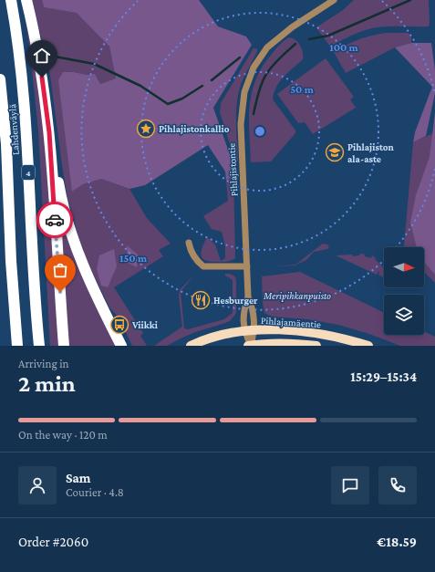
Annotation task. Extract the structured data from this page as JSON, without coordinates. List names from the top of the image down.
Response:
{
  "streets": {
    "highway": ["Lahdenväylä", "4"],
    "main road": ["Pihlajamäentie"],
    "street": ["Pihlajistontie"]
  },
  "crossings": [
    ["Pihlajistontie", "Pihlajamäentie"]
  ],
  "parks": ["Meripihkanpuisto"],
  "places": {
    "place": ["Pihlajistonkallio"],
    "school or university": ["Pihlajiston ala-aste"],
    "restaurant": ["Hesburger"],
    "bus stop": ["Viikki"]
  },
  "north": "right",
  "page": {
    "heading": ["2 min", "Arriving in", "15:29–15:34"],
    "panel": [
      "Sam",
      "Courier · 4.8",
      "Order #2060",
      "€18.59"
    ],
    "bar": "On the way · 120 m"
  },
  "rings": ["100 m", "50 m", "150 m"]
}
